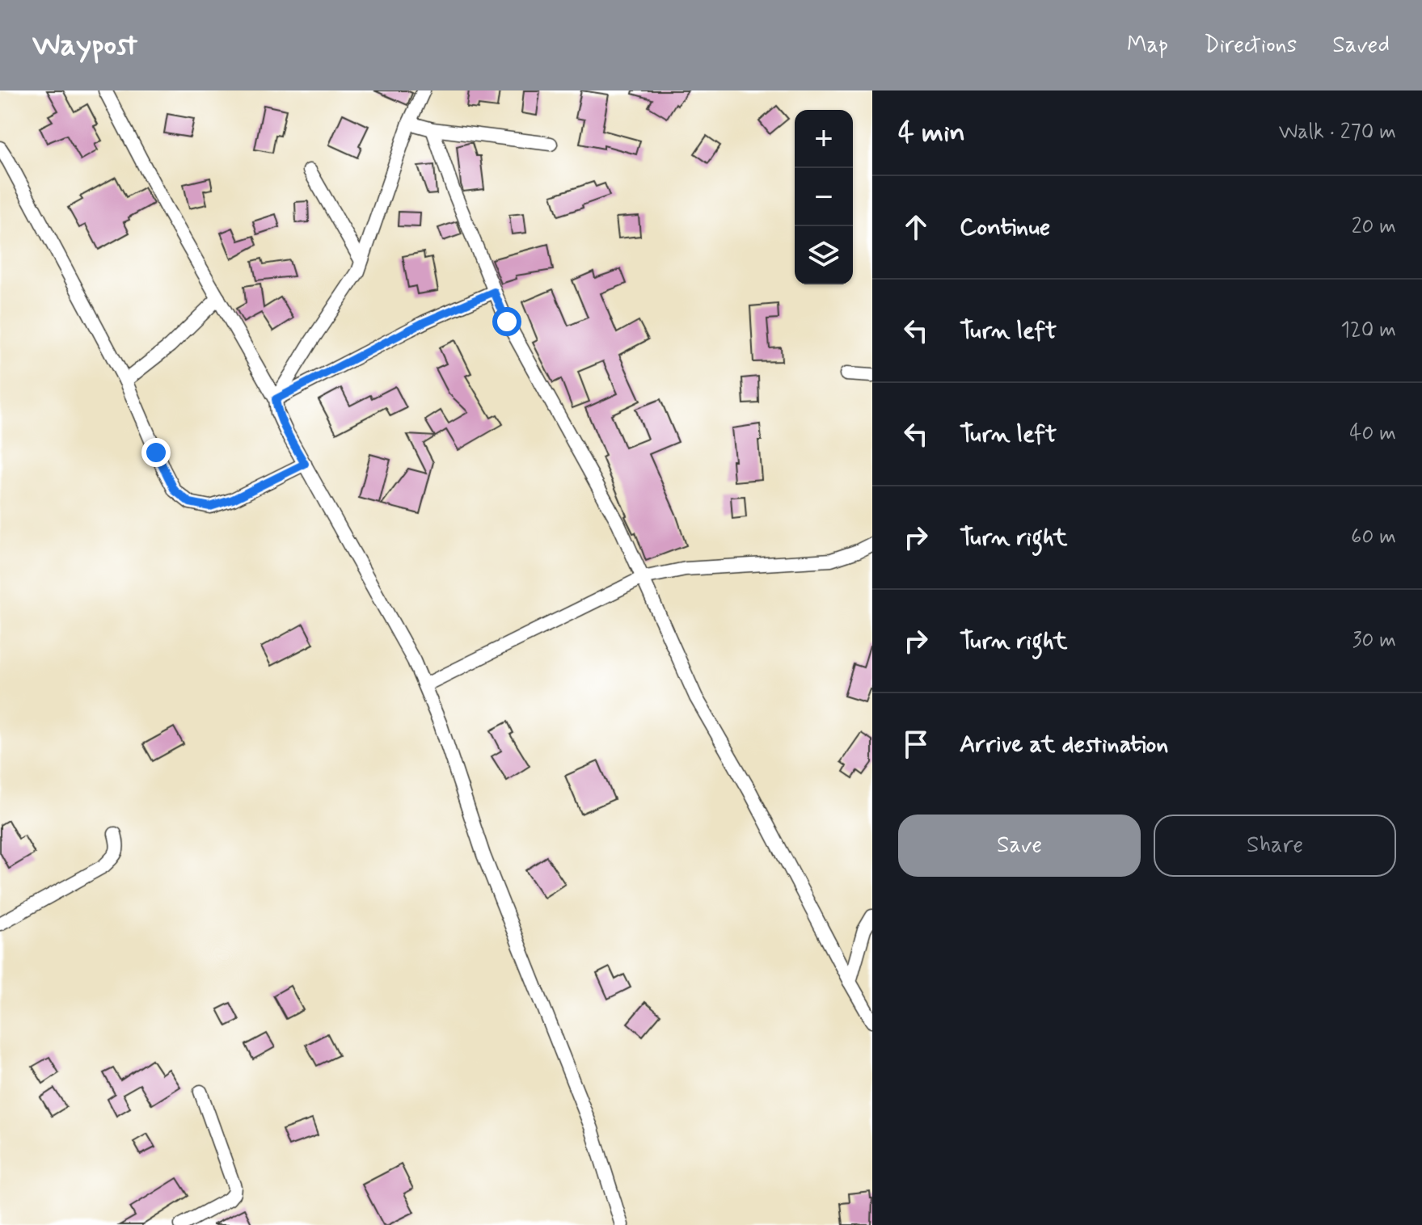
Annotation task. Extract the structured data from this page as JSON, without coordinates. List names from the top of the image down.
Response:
{
  "page": {
    "header": "Waypost",
    "nav": ["Map", "Directions", "Saved"],
    "heading": ["4 min", "Walk · 270 m"],
    "map_buttons": ["+", "−"],
    "list": [
      ["Continue", "20 m"],
      ["Turn left", "120 m"],
      ["Turn left", "40 m"],
      ["Turn right", "60 m"],
      ["Turn right", "30 m"],
      "Arrive at destination"
    ],
    "buttons": ["Save", "Share"]
  }
}
